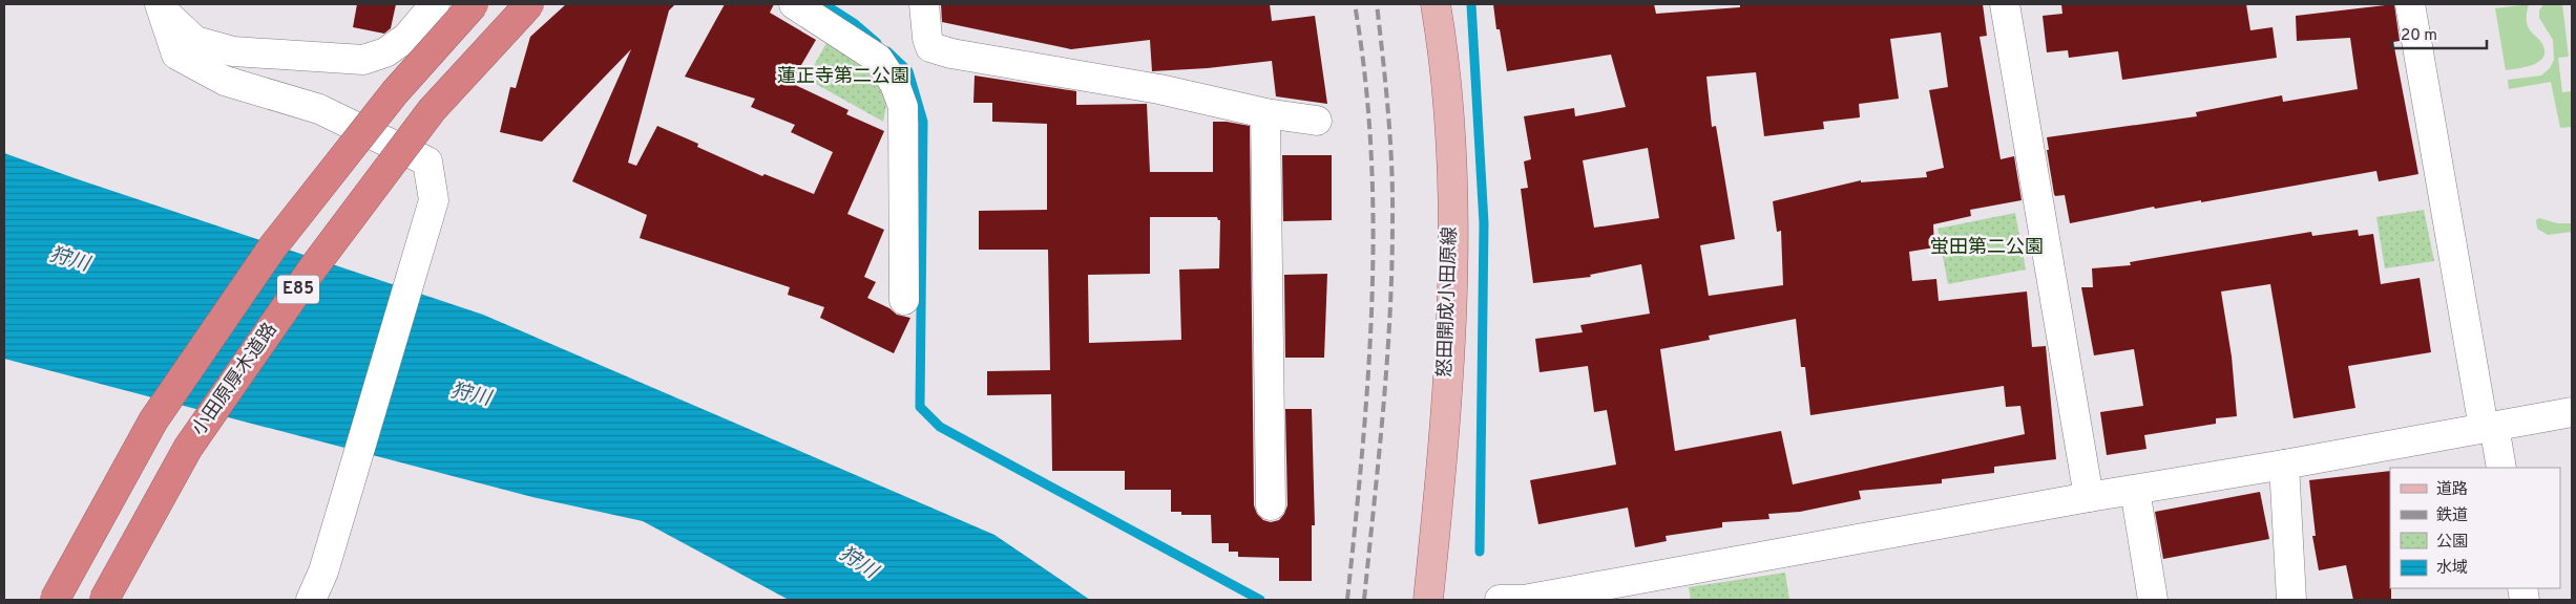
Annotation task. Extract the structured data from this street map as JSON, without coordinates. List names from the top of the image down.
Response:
{
  "streets": {
    "highway": ["E85", "小田原厚木道路"],
    "main road": ["怒田開成小田原線"]
  },
  "water": ["狩川"],
  "parks": ["蓮正寺第二公園", "蛍田第二公園"],
  "legend": [
    "道路",
    "鉄道",
    "公園",
    "水域"
  ],
  "scale_bar": "20 m"
}
